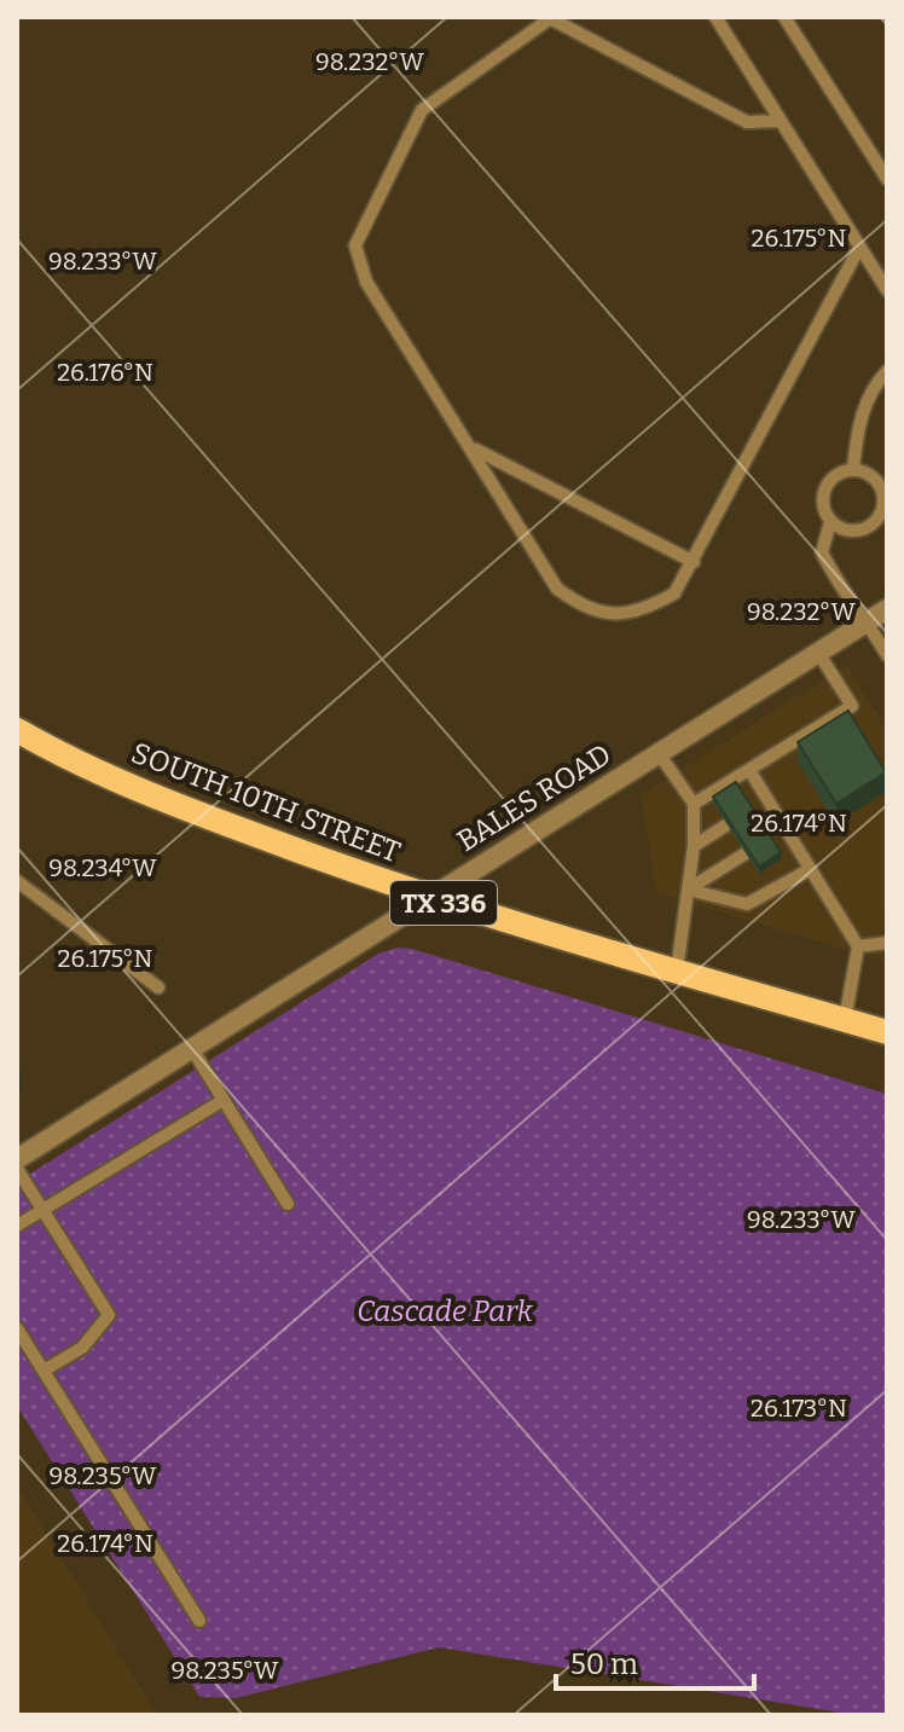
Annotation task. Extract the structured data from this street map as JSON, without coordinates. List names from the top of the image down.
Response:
{
  "streets": {
    "main road": ["SOUTH 10TH STREET", "TX 336"],
    "street": ["BALES ROAD"]
  },
  "crossings": [
    ["BALES ROAD", "SOUTH 10TH STREET"]
  ],
  "parks": ["Cascade Park"],
  "scale_bar": "50 m",
  "coordinates": [
    "98.232°W",
    "26.175°N",
    "98.233°W",
    "26.176°N",
    "26.174°N",
    "98.234°W",
    "26.173°N",
    "98.235°W"
  ]
}
